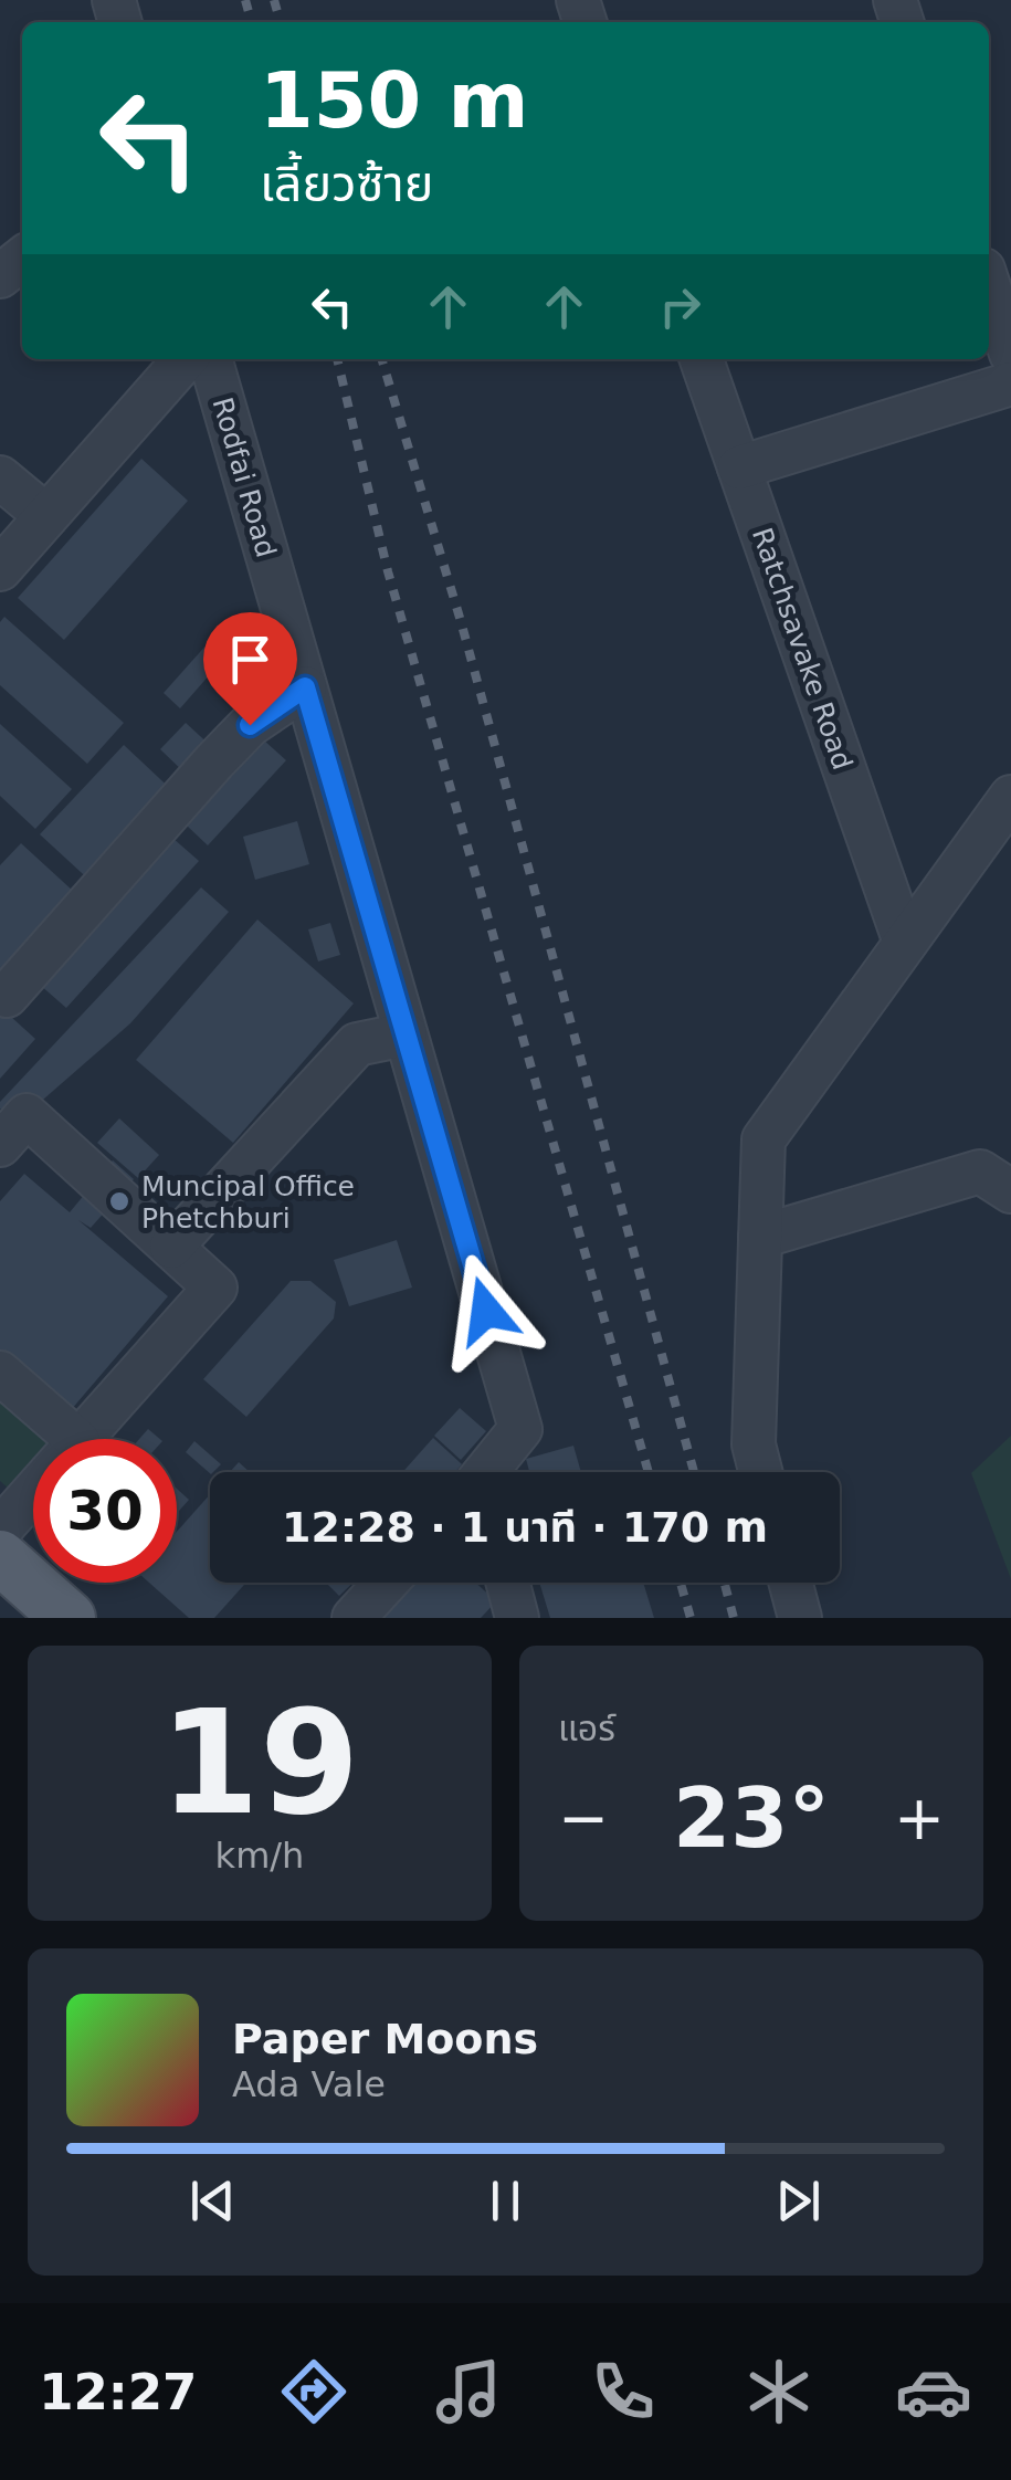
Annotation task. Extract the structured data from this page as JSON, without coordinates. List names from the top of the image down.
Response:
{
  "streets": {
    "street": ["Rodfai Road", "Ratchsavake Road"]
  },
  "places": ["Muncipal Office Phetchburi"],
  "page": {
    "turn": ["150 m", "เลี้ยวซ้าย"],
    "limit": "30",
    "trip": "12:28 · 1 นาที · 170 m",
    "tile": [
      ["19", "km/h"],
      "แอร์"
    ],
    "heat": ["−", "23°", "+"],
    "song": ["Paper Moons", "Ada Vale"],
    "tabs": "12:27"
  }
}
